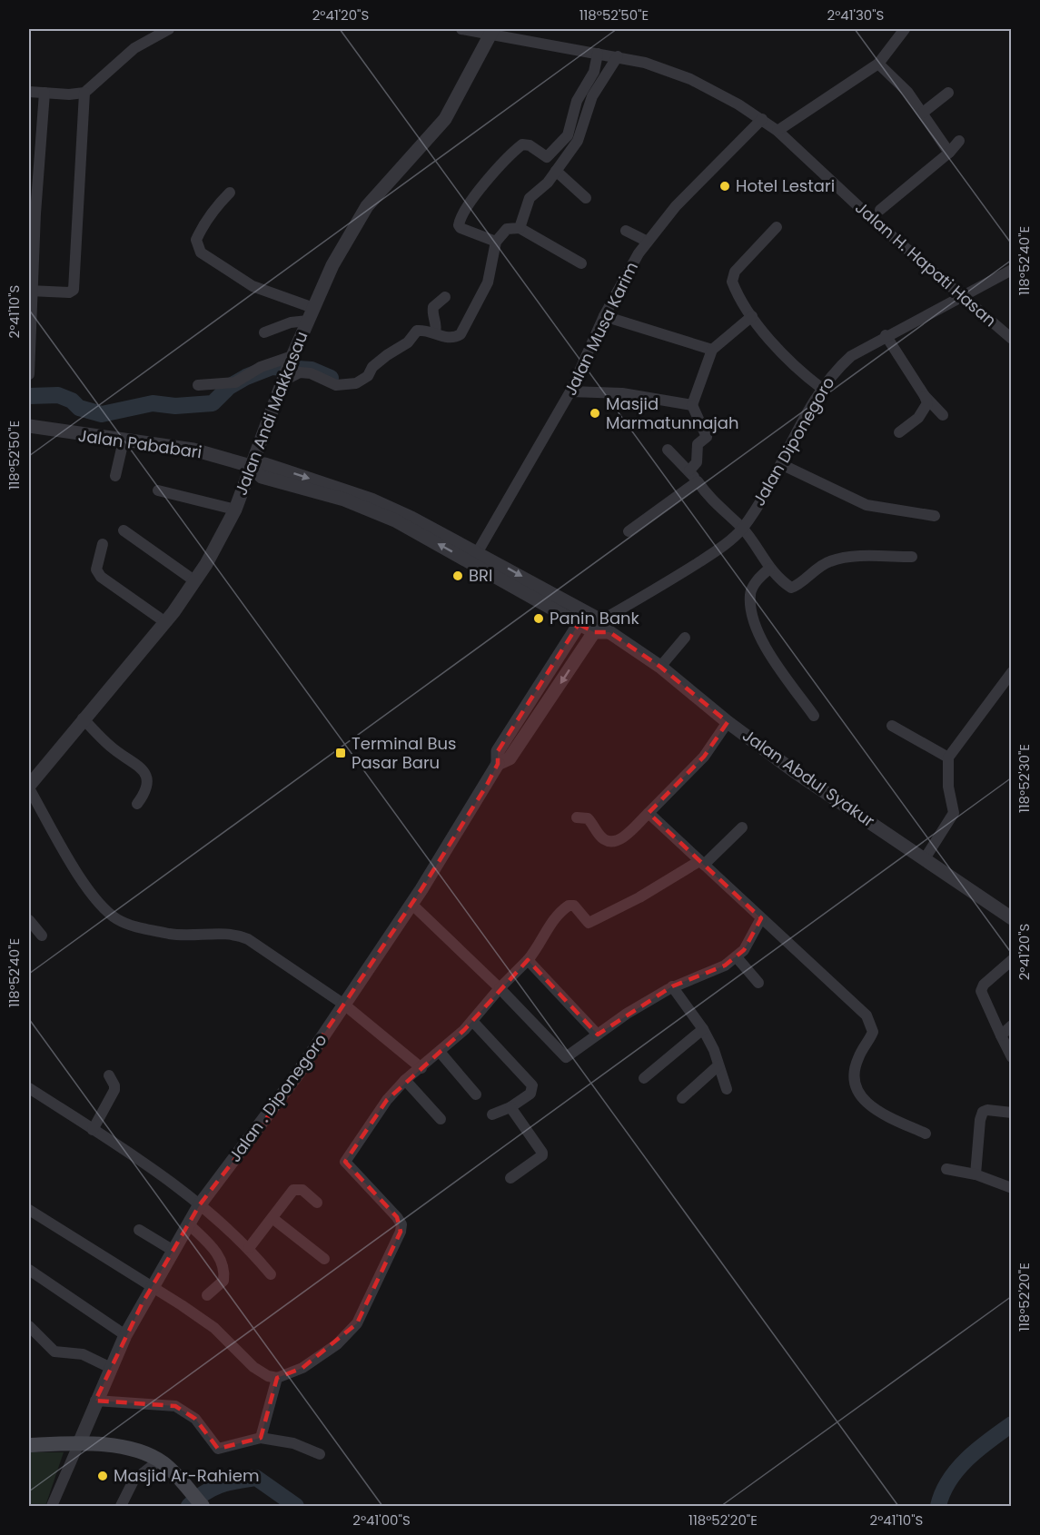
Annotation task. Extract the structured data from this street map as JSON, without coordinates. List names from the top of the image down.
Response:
{
  "streets": {
    "street": [
      "Jalan H. Hapati Hasan",
      "Jalan Musa Karim",
      "Jalan Andi Makkasau",
      "Jalan Diponegoro",
      "Jalan Pababari",
      "Jalan Abdul Syakur",
      "Jalan . Diponegoro"
    ]
  },
  "crossings": [
    ["Jalan H. Hapati Hasan", "Jalan Musa Karim"],
    ["Jalan H. Hapati Hasan", "Jalan Andi Makkasau"],
    ["Jalan H. Hapati Hasan", "Jalan Diponegoro"],
    ["Jalan Musa Karim", "Jalan Abdul Syakur"],
    ["Jalan Andi Makkasau", "Jalan Pababari"],
    ["Jalan Andi Makkasau", "Jalan Abdul Syakur"],
    ["Jalan Diponegoro", "Jalan Abdul Syakur"],
    ["Jalan Diponegoro", "Jalan . Diponegoro"],
    ["Jalan Pababari", "Jalan Abdul Syakur"]
  ],
  "places": {
    "other": [
      "Hotel Lestari",
      "Masjid Marmatunnajah",
      "BRI",
      "Panin Bank",
      "Masjid Ar-Rahiem"
    ],
    "transit": ["Terminal Bus Pasar Baru"]
  },
  "coordinates": [
    "2°41'20\"S",
    "118°52'50\"E",
    "2°41'30\"S",
    "118°52'40\"E",
    "2°41'10\"S",
    "118°52'30\"E",
    "118°52'20\"E",
    "2°41'00\"S"
  ]
}
